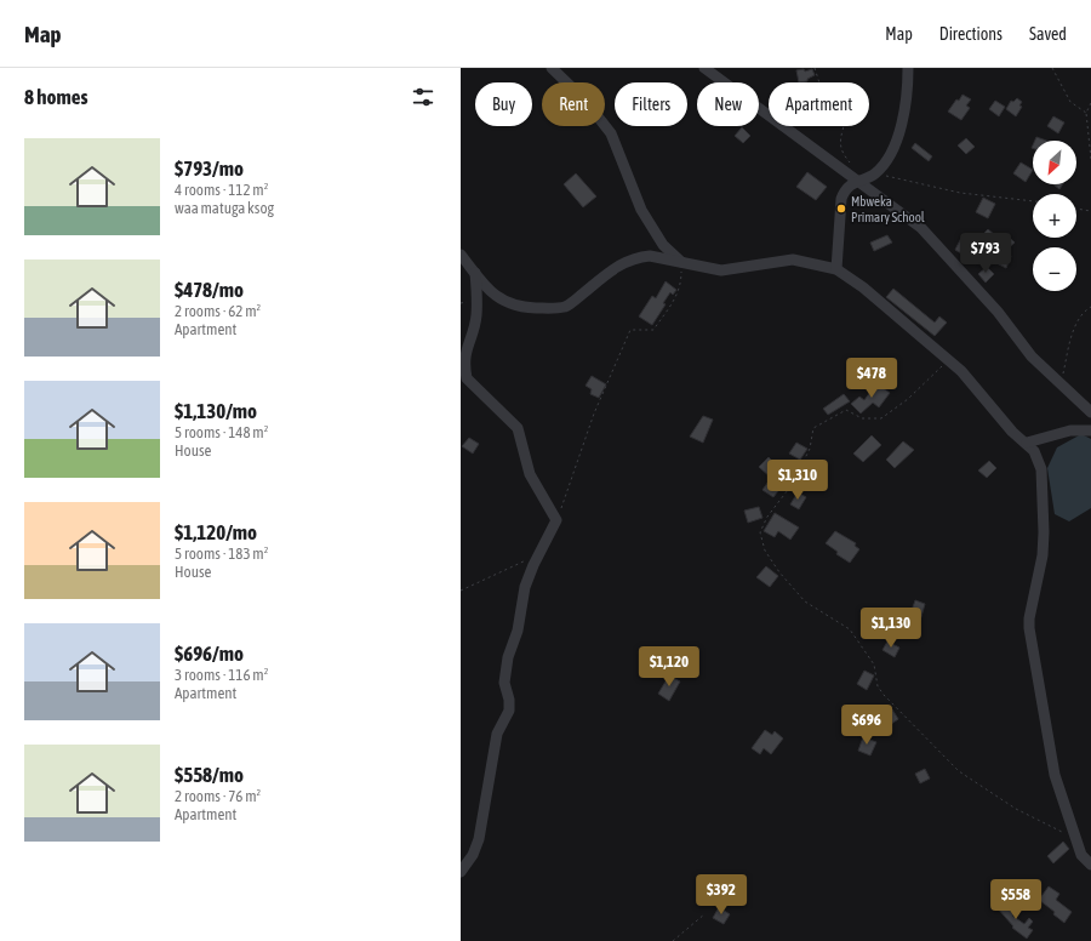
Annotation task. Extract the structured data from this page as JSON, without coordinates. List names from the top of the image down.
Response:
{
  "places": ["Mbweka Primary School"],
  "north": "bottom left",
  "page": {
    "header": "Map",
    "nav": ["Map", "Directions", "Saved"],
    "heading": "8 homes",
    "chip": [
      "Buy",
      "Rent",
      "Filters",
      "New",
      "Apartment"
    ],
    "list": [
      {
        "name": "$793/mo",
        "note": "4 rooms · 112 m² · waa matuga ksog"
      },
      {
        "name": "$478/mo",
        "note": "2 rooms · 62 m² · Apartment"
      },
      {
        "name": "$1,130/mo",
        "note": "5 rooms · 148 m² · House"
      },
      {
        "name": "$1,120/mo",
        "note": "5 rooms · 183 m² · House"
      },
      {
        "name": "$696/mo",
        "note": "3 rooms · 116 m² · Apartment"
      },
      {
        "name": "$558/mo",
        "note": "2 rooms · 76 m² · Apartment"
      }
    ],
    "map_buttons": ["+", "−"],
    "price": [
      "$793",
      "$478",
      "$1,310",
      "$1,130",
      "$1,120",
      "$696",
      "$392",
      "$558"
    ]
  }
}
